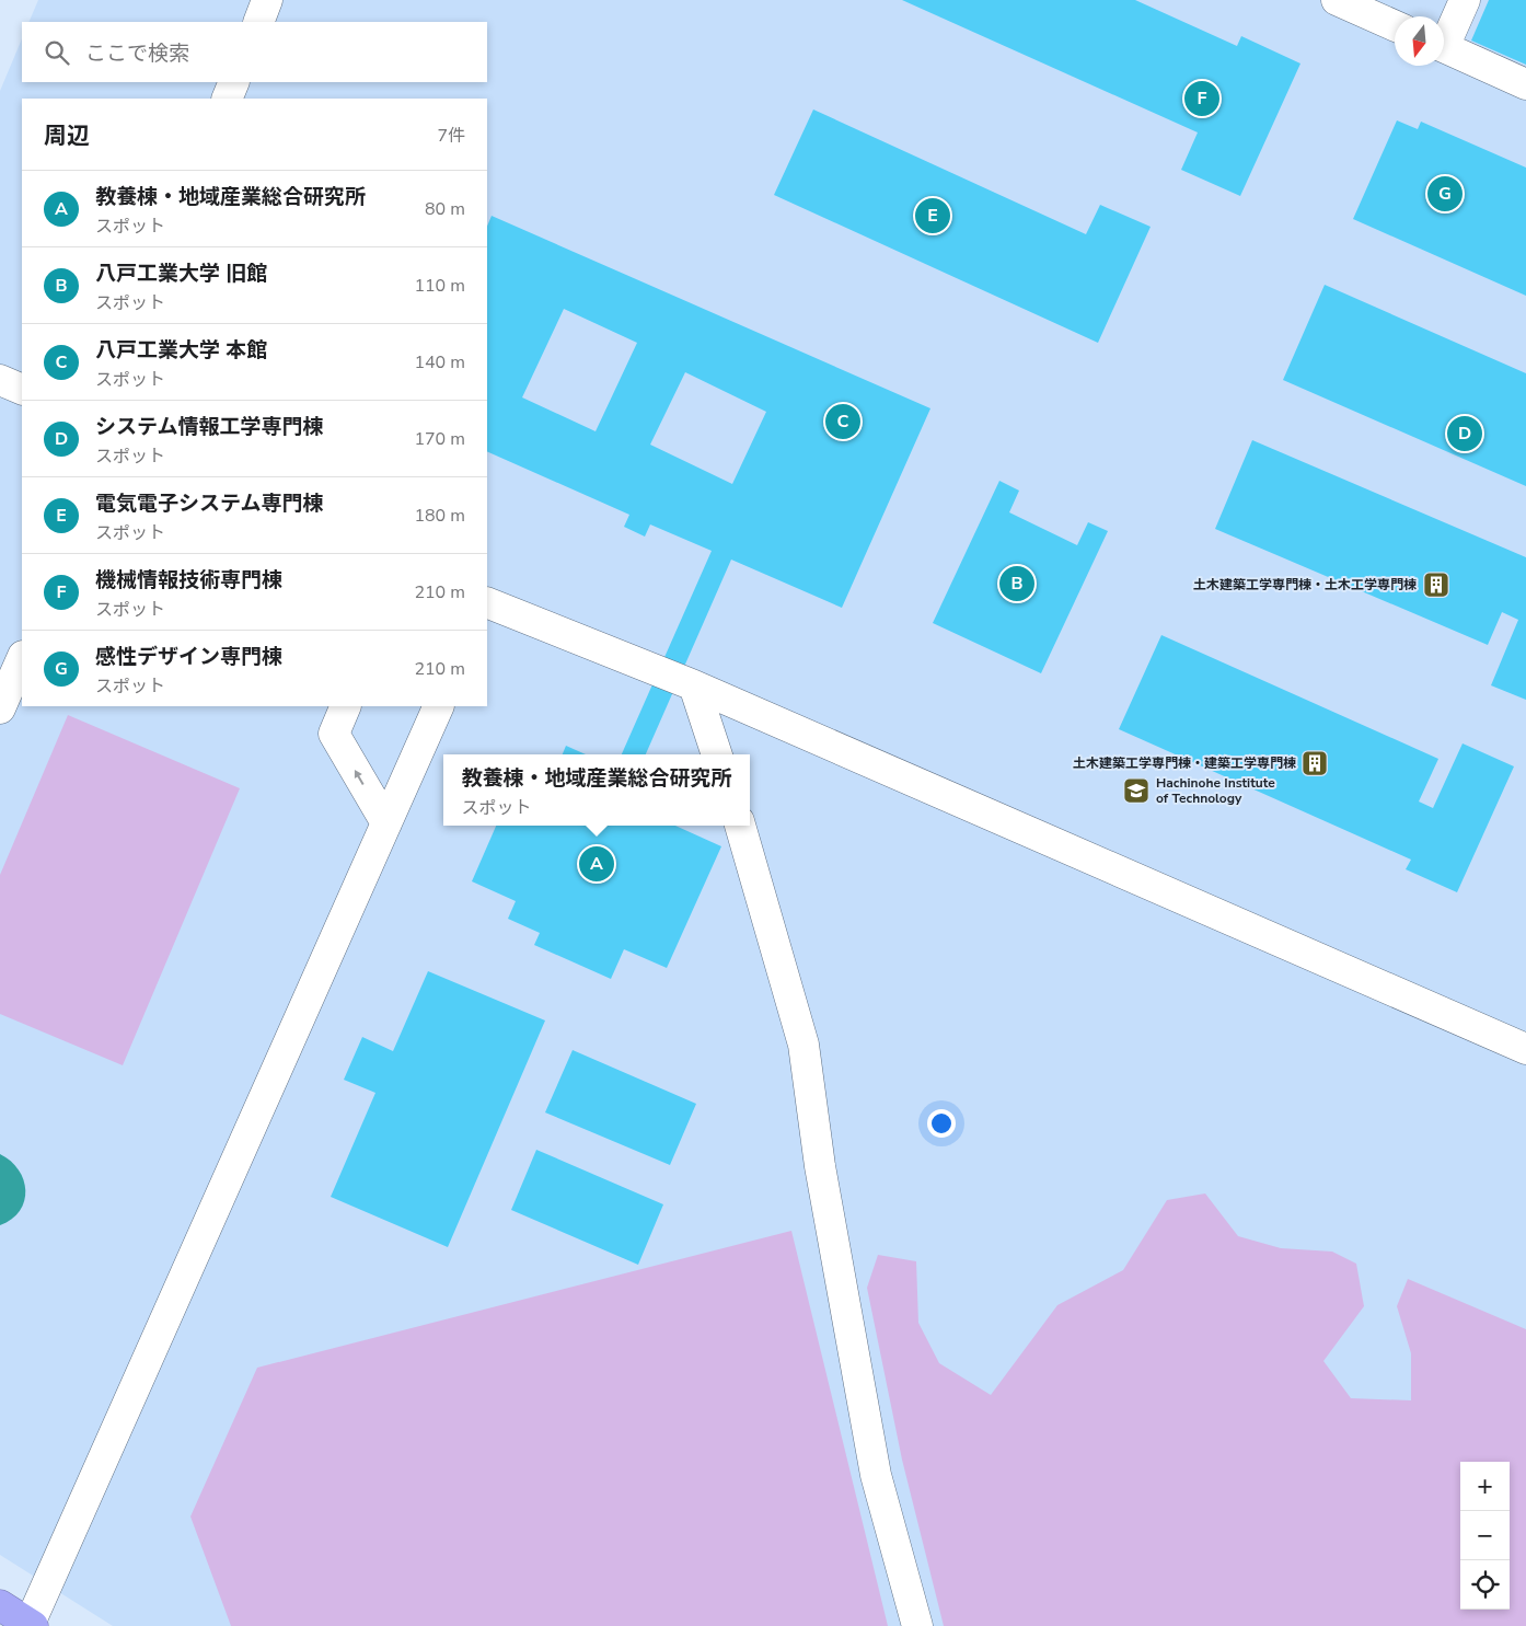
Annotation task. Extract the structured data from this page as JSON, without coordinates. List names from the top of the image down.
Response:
{
  "places": {
    "building": ["土木建築工学専門棟・土木工学専門棟", "土木建築工学専門棟・建築工学専門棟"],
    "school or university": ["Hachinohe Institute of Technology"]
  },
  "north": "bottom",
  "page": {
    "search": "ここで検索",
    "pins": [
      "F",
      "G",
      "E",
      "C",
      "D",
      "B",
      "A"
    ],
    "heading": ["周辺", "7件"],
    "list": [
      {
        "mark": "A",
        "name": "教養棟・地域産業総合研究所",
        "note": "スポット",
        "value": "80 m"
      },
      {
        "mark": "B",
        "name": "八戸工業大学 旧館",
        "note": "スポット",
        "value": "110 m"
      },
      {
        "mark": "C",
        "name": "八戸工業大学 本館",
        "note": "スポット",
        "value": "140 m"
      },
      {
        "mark": "D",
        "name": "システム情報工学専門棟",
        "note": "スポット",
        "value": "170 m"
      },
      {
        "mark": "E",
        "name": "電気電子システム専門棟",
        "note": "スポット",
        "value": "180 m"
      },
      {
        "mark": "F",
        "name": "機械情報技術専門棟",
        "note": "スポット",
        "value": "210 m"
      },
      {
        "mark": "G",
        "name": "感性デザイン専門棟",
        "note": "スポット",
        "value": "210 m"
      }
    ],
    "popup": ["教養棟・地域産業総合研究所", "スポット"],
    "map_buttons": ["+", "−"]
  }
}
